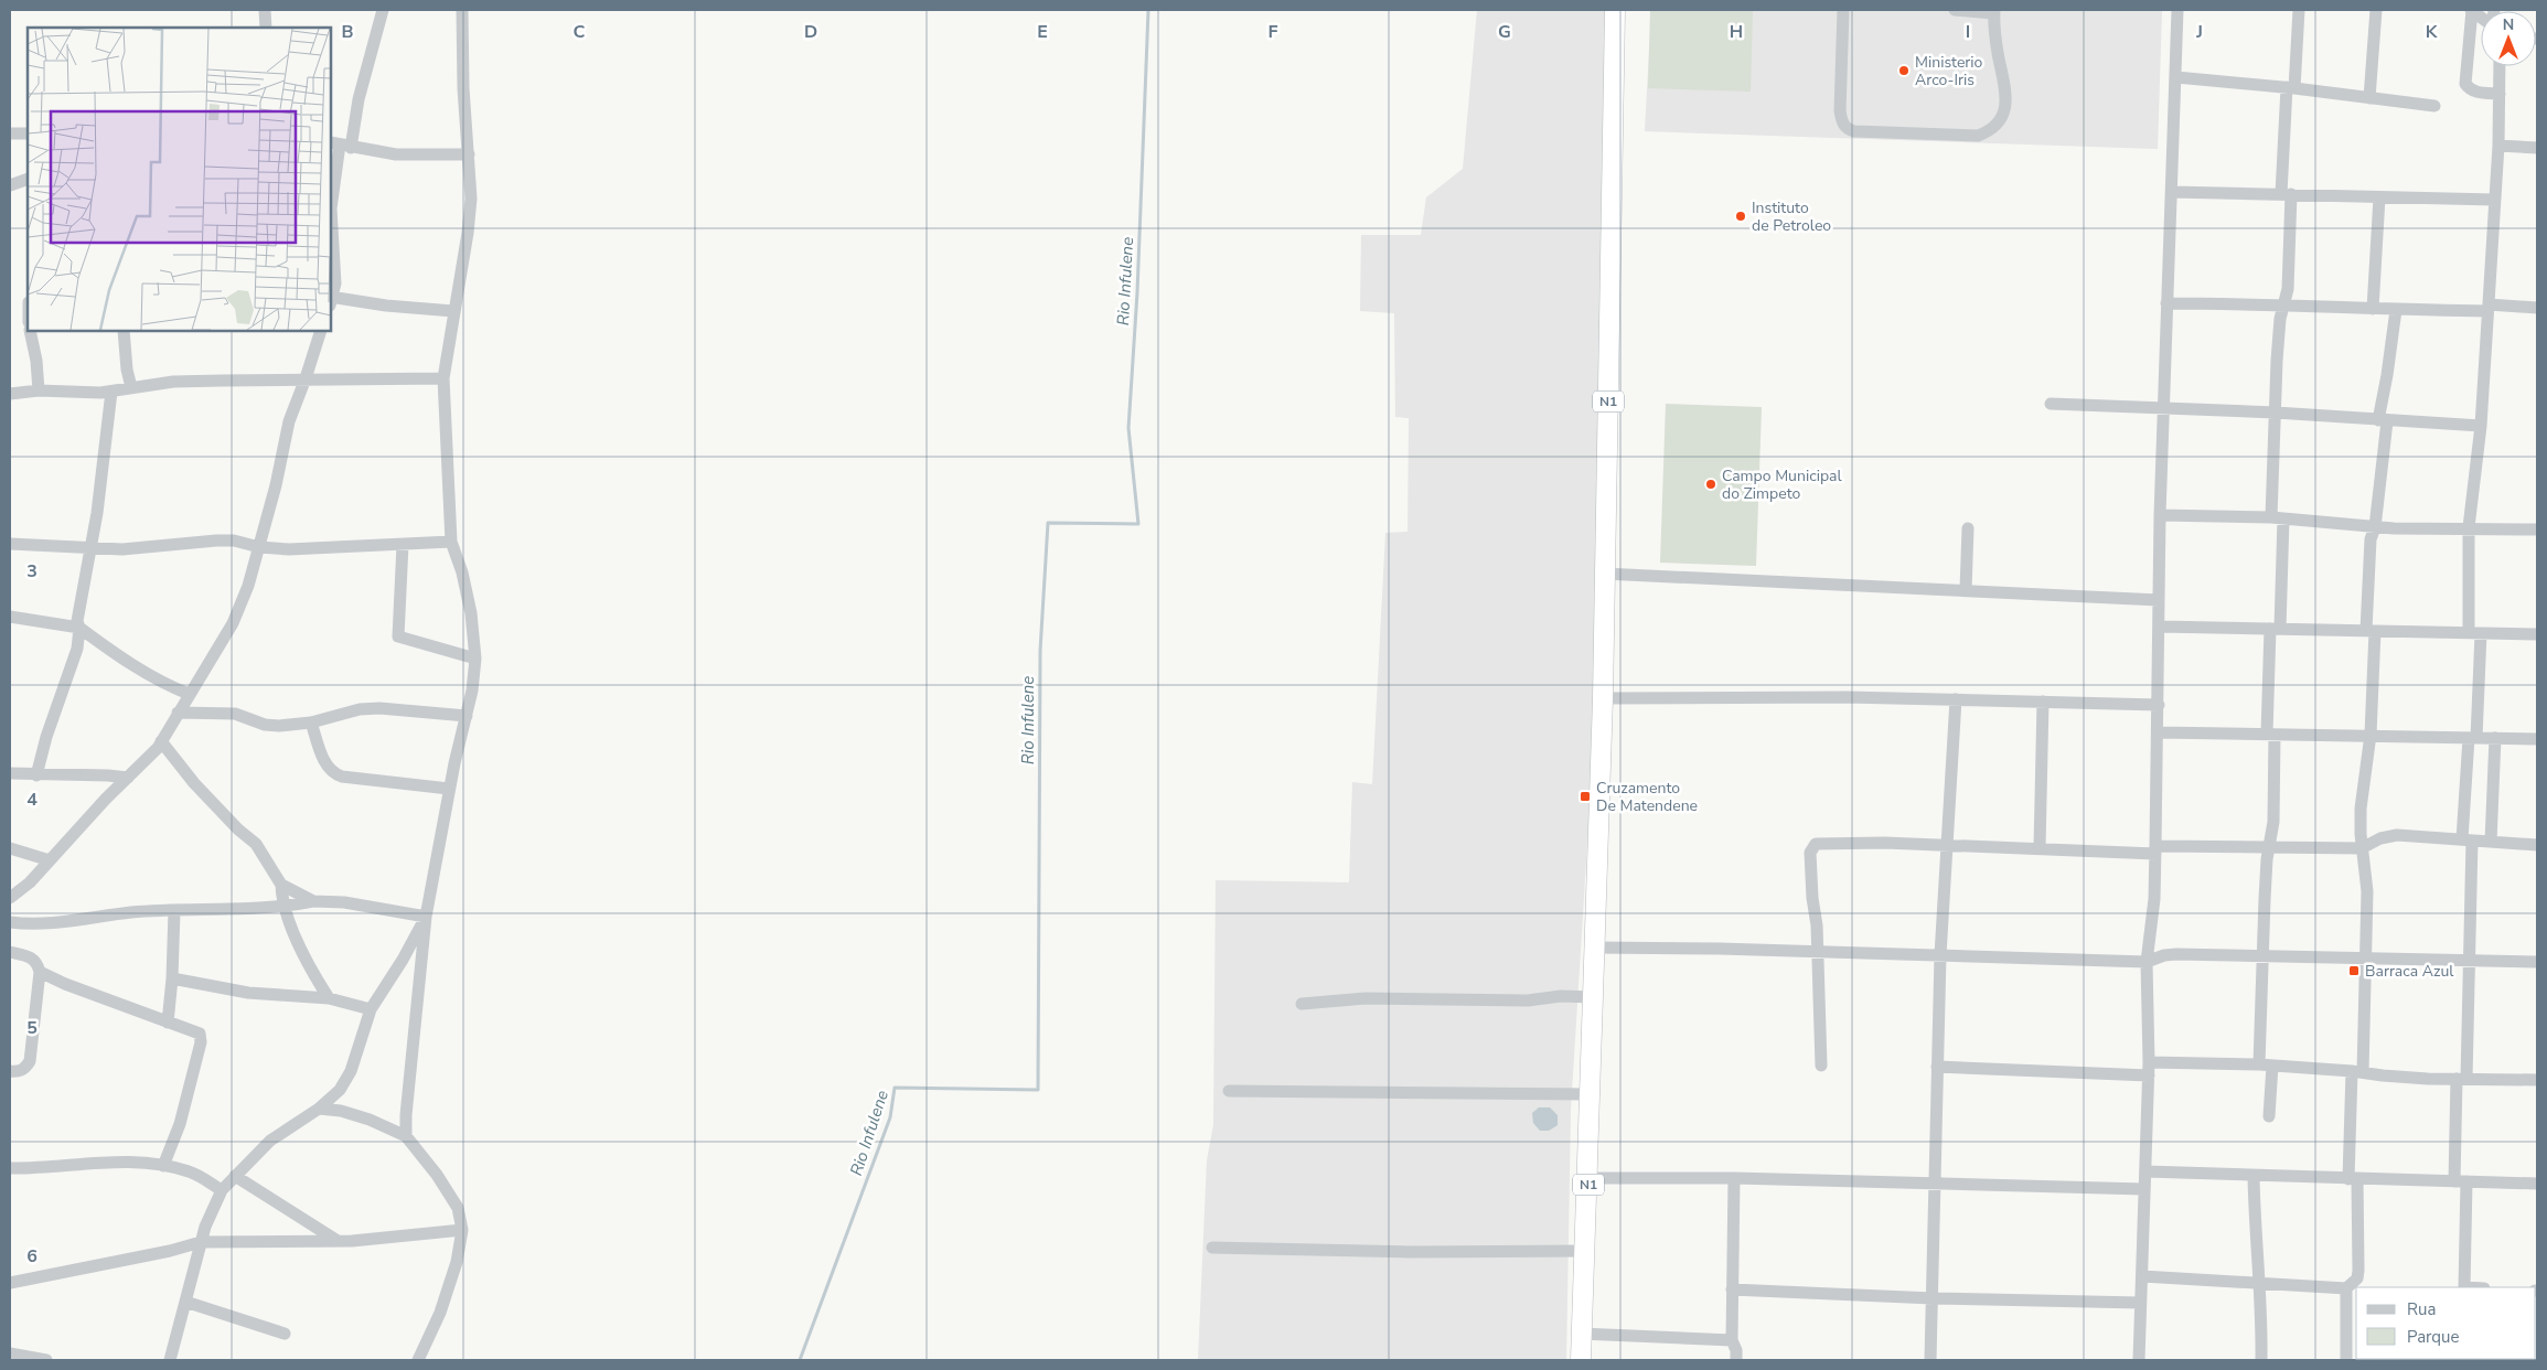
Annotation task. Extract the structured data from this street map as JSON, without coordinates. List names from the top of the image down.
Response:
{
  "streets": {
    "highway": ["N1"]
  },
  "water": ["Rio Infulene"],
  "places": {
    "other": ["Ministerio Arco-Iris", "Instituto de Petroleo", "Campo Municipal do Zimpeto"],
    "transit": ["Cruzamento De Matendene", "Barraca Azul"]
  },
  "legend": ["Rua", "Parque"],
  "north": "top",
  "grid": {
    "columns": [
      "B",
      "C",
      "D",
      "E",
      "F",
      "G",
      "H",
      "I",
      "J",
      "K"
    ],
    "rows": [
      "3",
      "4",
      "5",
      "6"
    ]
  }
}
